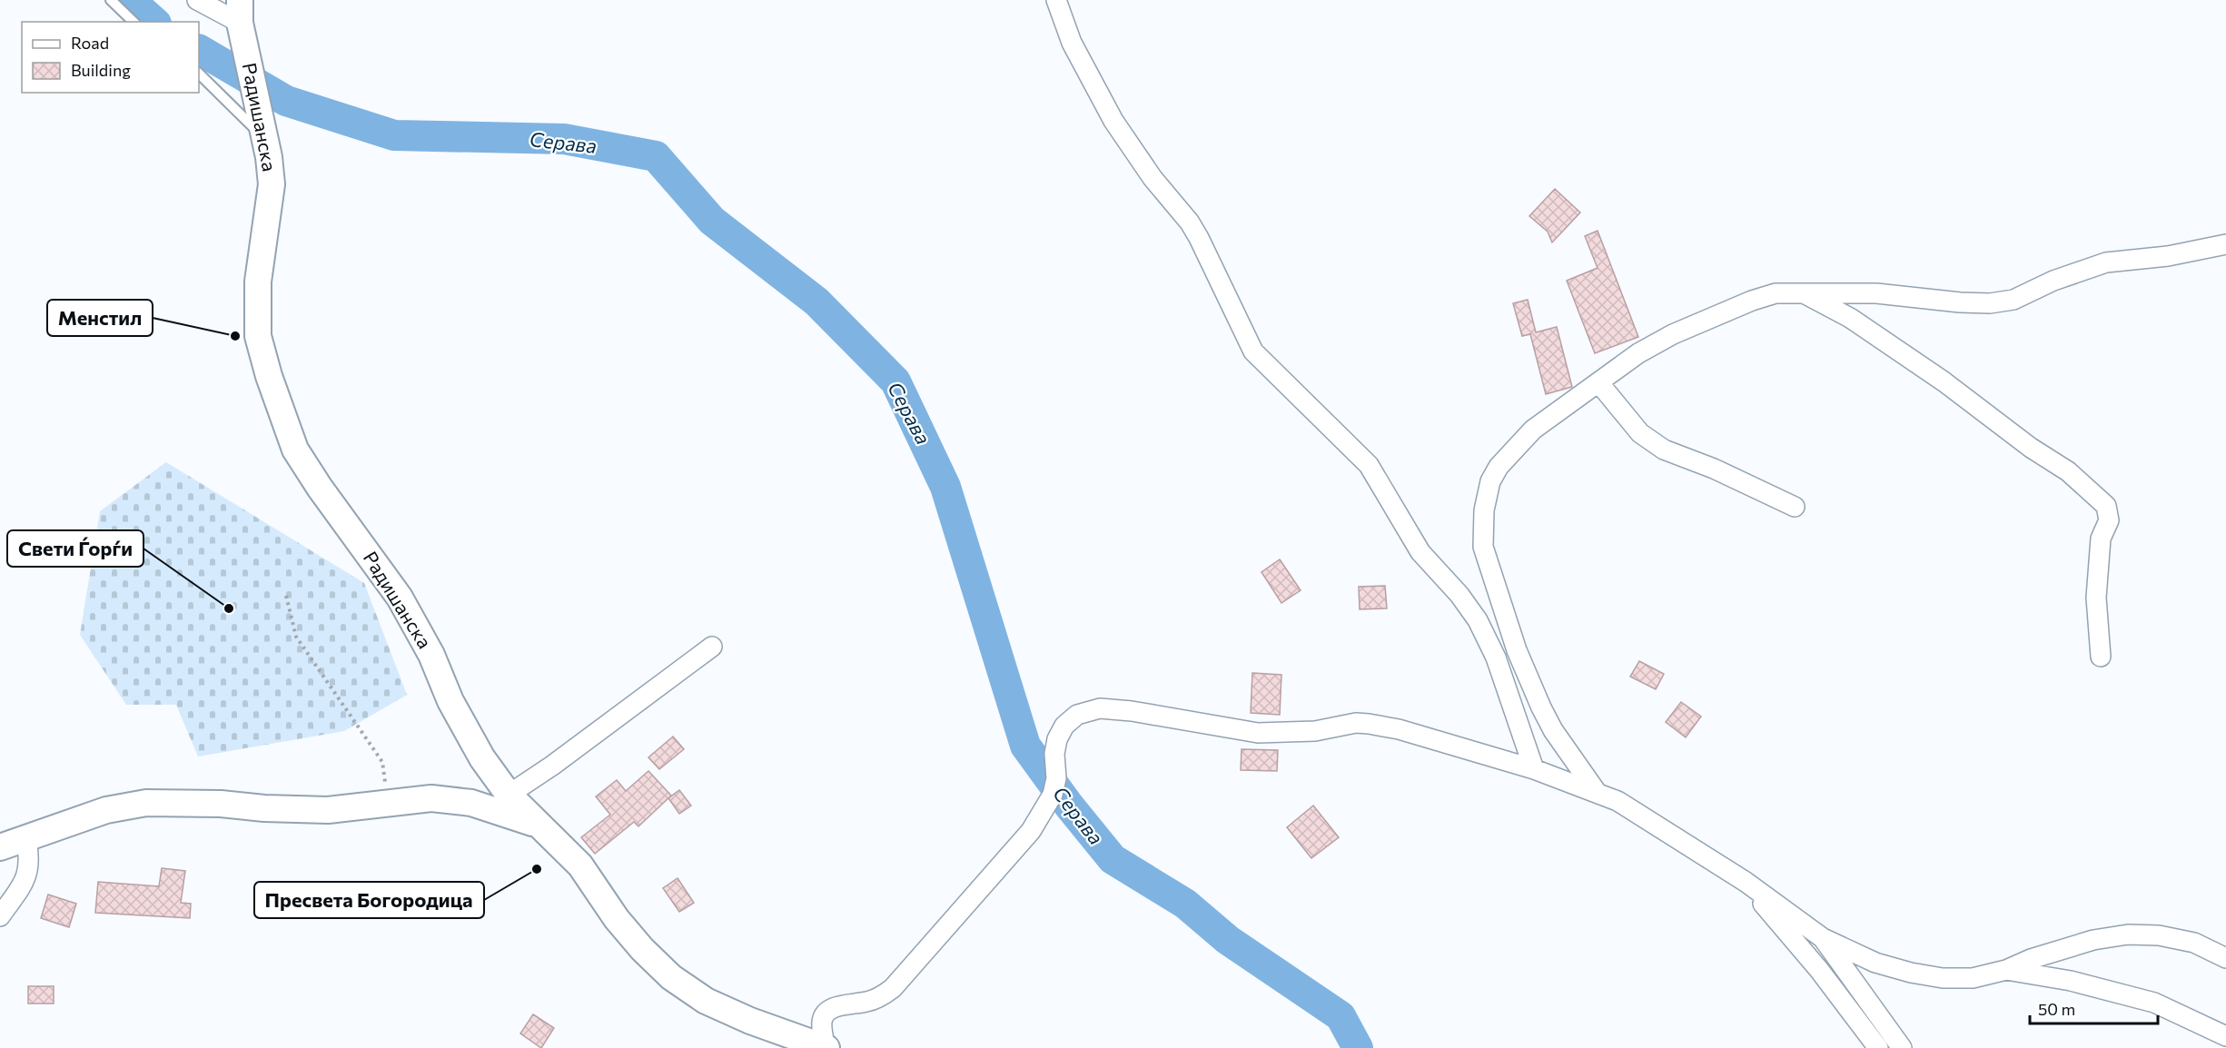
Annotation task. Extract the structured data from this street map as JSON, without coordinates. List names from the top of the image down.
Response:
{
  "streets": {
    "street": ["Радишанска"]
  },
  "water": ["Серава"],
  "places": ["Менстил", "Свети Ѓорѓи", "Пресвета Богородица"],
  "legend": ["Road", "Building"],
  "scale_bar": "50 m"
}
